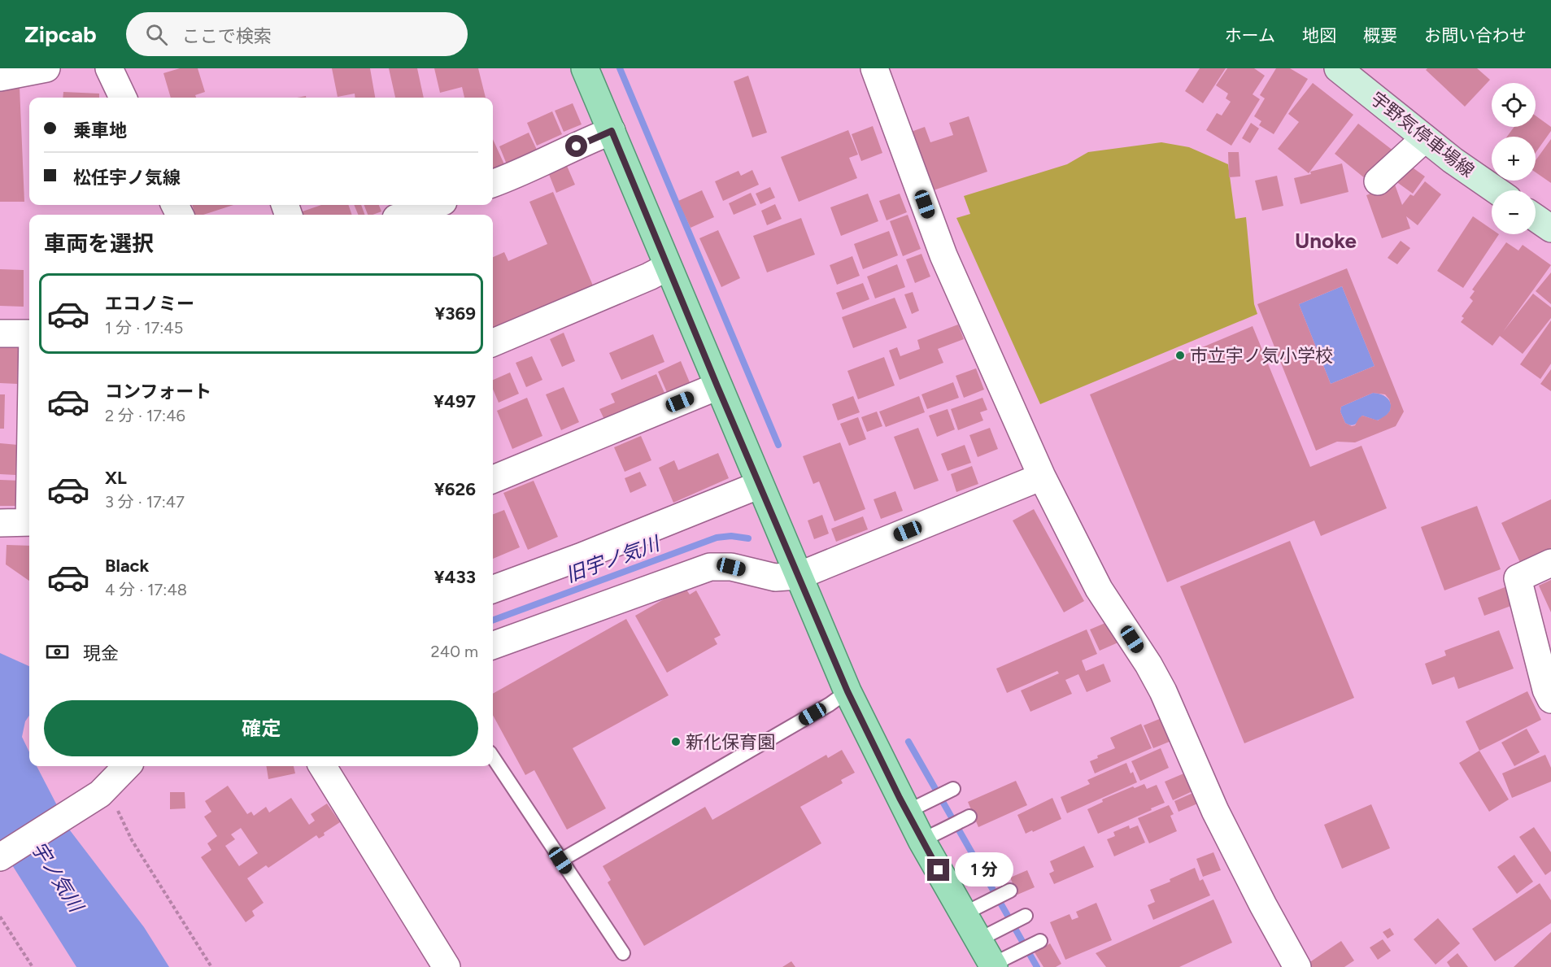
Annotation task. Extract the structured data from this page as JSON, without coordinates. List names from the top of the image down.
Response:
{
  "streets": {
    "main road": ["宇野気停車場線"]
  },
  "districts": ["Unoke"],
  "water": ["旧宇ノ気川", "宇ノ気川"],
  "places": ["市立宇ノ気小学校", "新化保育園"],
  "page": {
    "header": "Zipcab",
    "search": "ここで検索",
    "nav": [
      "ホーム",
      "地図",
      "概要",
      "お問い合わせ"
    ],
    "map_buttons": ["+", "−"],
    "banner": ["乗車地", "松任宇ノ気線"],
    "heading": "車両を選択",
    "list": [
      {
        "name": "エコノミー",
        "note": "1 分 · 17:45",
        "value": "¥369"
      },
      {
        "name": "コンフォート",
        "note": "2 分 · 17:46",
        "value": "¥497"
      },
      {
        "name": "XL",
        "note": "3 分 · 17:47",
        "value": "¥626"
      },
      {
        "name": "Black",
        "note": "4 分 · 17:48",
        "value": "¥433"
      }
    ],
    "pay": ["現金", "240 m"],
    "buttons": "確定",
    "bubble": "1 分"
  }
}
